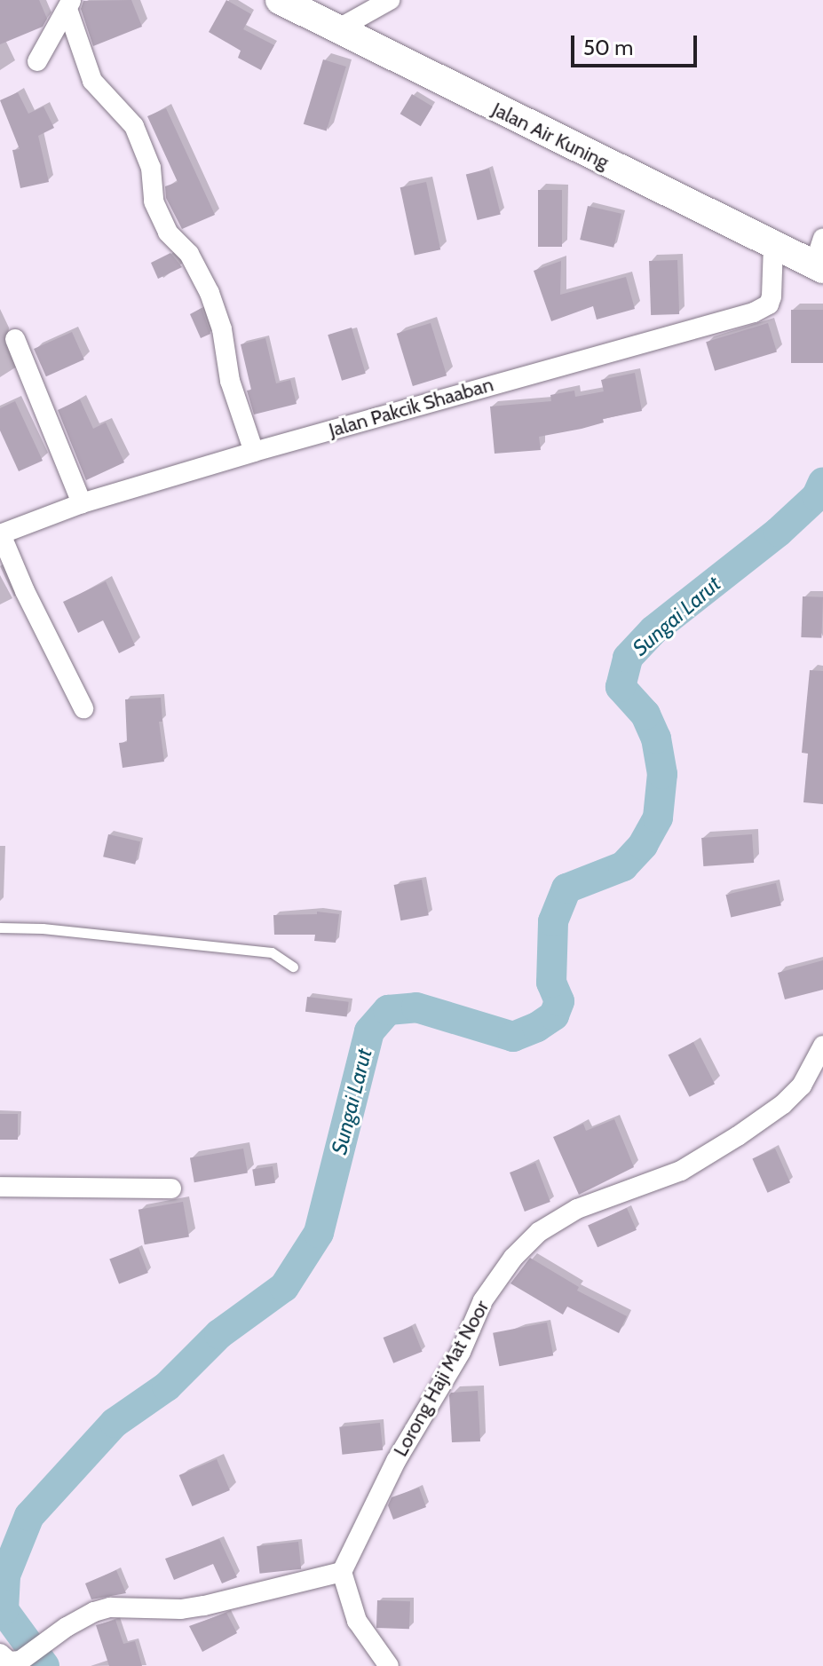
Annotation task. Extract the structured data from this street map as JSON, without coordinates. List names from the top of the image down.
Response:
{
  "streets": {
    "main road": ["Jalan Air Kuning"],
    "street": ["Jalan Pakcik Shaaban", "Lorong Haji Mat Noor"]
  },
  "crossings": [
    ["Jalan Air Kuning", "Jalan Pakcik Shaaban"]
  ],
  "water": ["Sungai Larut"],
  "scale_bar": "50 m"
}
